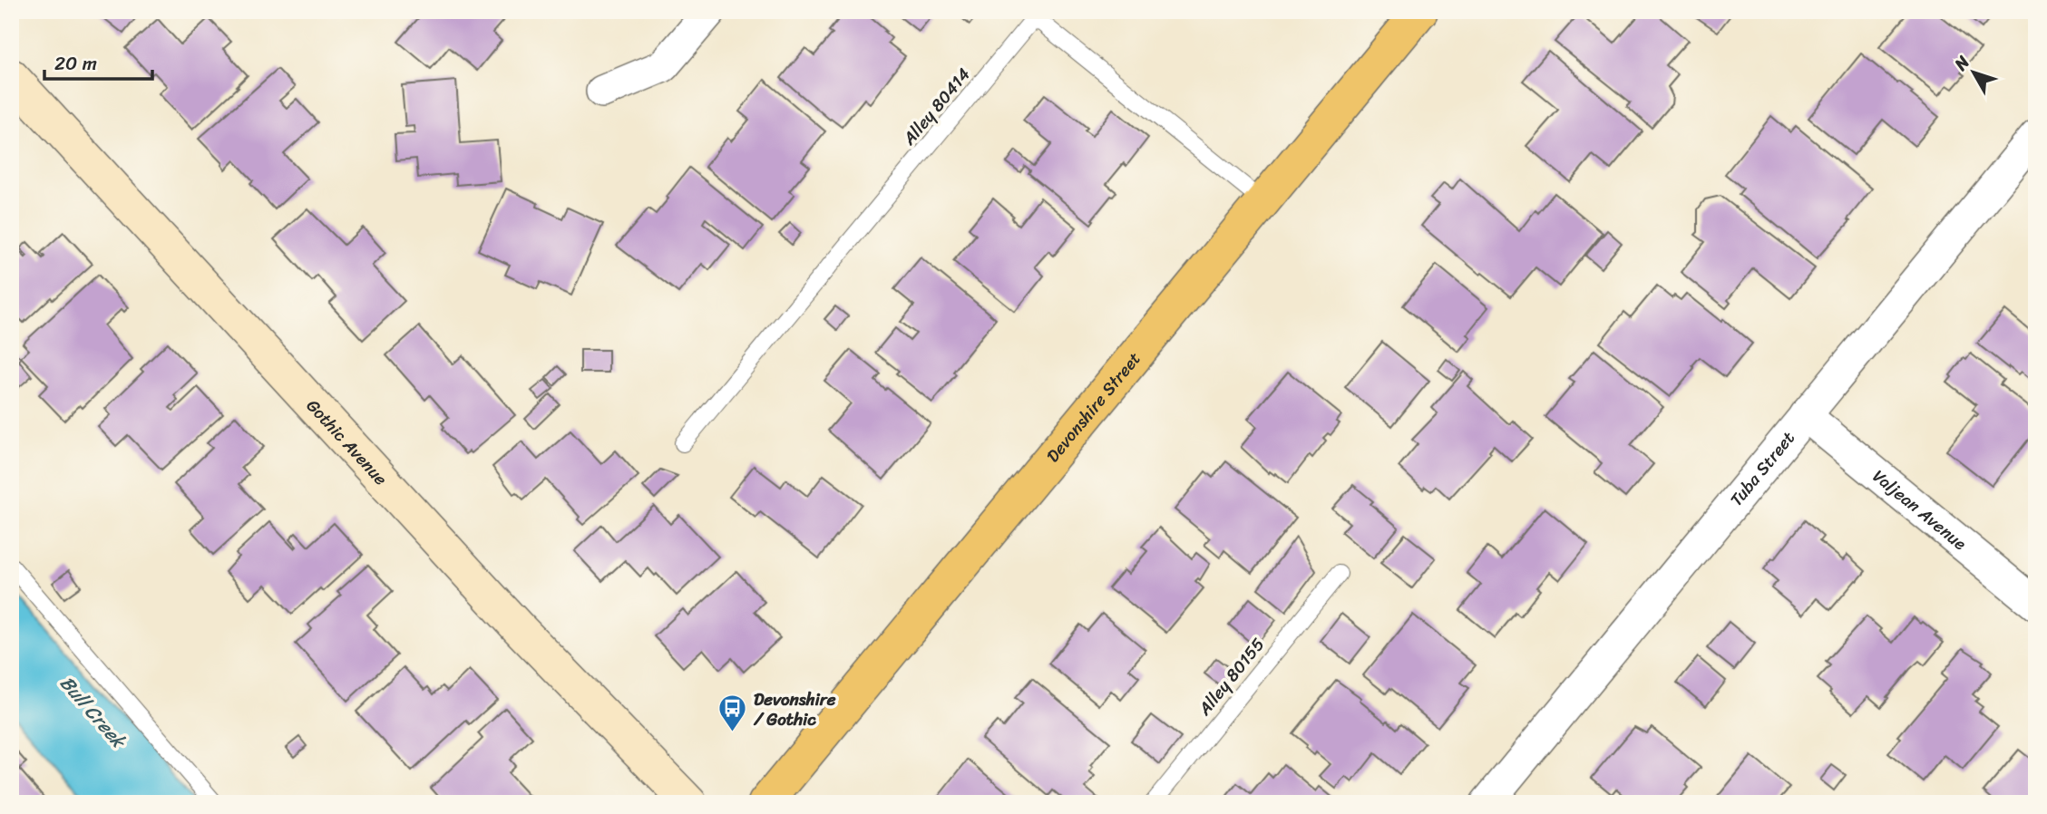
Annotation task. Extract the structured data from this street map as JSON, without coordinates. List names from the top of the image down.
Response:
{
  "streets": {
    "main road": ["Devonshire Street"],
    "street": ["Gothic Avenue", "Tuba Street", "Valjean Avenue"],
    "lane": ["Alley 80414", "Alley 80155"]
  },
  "crossings": [
    ["Alley 80414", "Devonshire Street"],
    ["Tuba Street", "Valjean Avenue"]
  ],
  "water": ["Bull Creek"],
  "places": {
    "bus stop": ["Devonshire / Gothic"]
  },
  "scale_bar": "20 m",
  "north": "top left"
}
